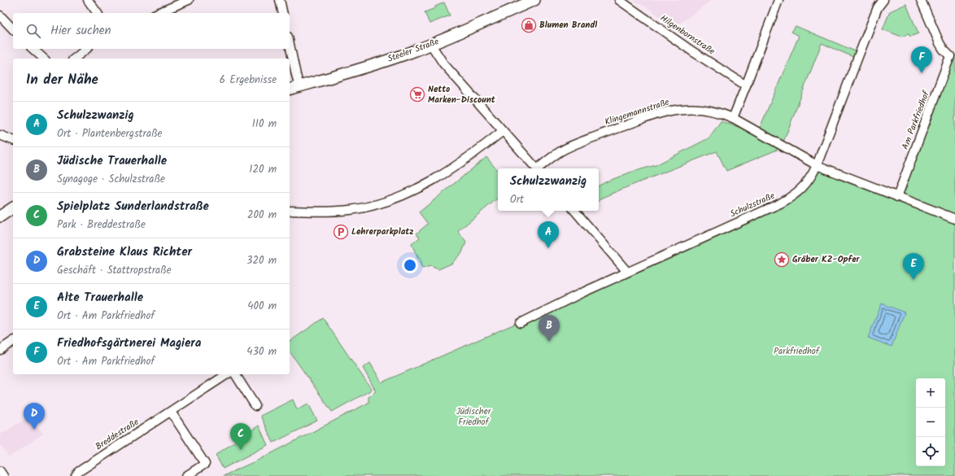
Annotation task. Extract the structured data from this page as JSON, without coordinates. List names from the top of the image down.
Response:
{
  "streets": {
    "main road": ["Steeler Straße"],
    "street": [
      "Hilgenbornstraße",
      "Klingemannstraße",
      "Am Parkfriedhof",
      "Schulzstraße",
      "Breddestraße"
    ]
  },
  "crossings": [
    ["Klingemannstraße", "Schulzstraße"]
  ],
  "parks": ["Parkfriedhof", "Jüdischer Friedhof"],
  "places": {
    "shop": ["Blumen Brandl"],
    "supermarket": ["Netto Marken-Discount"],
    "parking": ["Lehrerparkplatz"],
    "place": ["Gräber KZ-Opfer"]
  },
  "page": {
    "search": "Hier suchen",
    "pins": [
      "F",
      "A",
      "E",
      "B",
      "D",
      "C"
    ],
    "heading": ["In der Nähe", "6 Ergebnisse"],
    "list": [
      {
        "mark": "A",
        "name": "Schulzzwanzig",
        "note": "Ort · Plantenbergstraße",
        "value": "110 m"
      },
      {
        "mark": "B",
        "name": "Jüdische Trauerhalle",
        "note": "Synagoge · Schulzstraße",
        "value": "120 m"
      },
      {
        "mark": "C",
        "name": "Spielplatz Sunderlandstraße",
        "note": "Park · Breddestraße",
        "value": "200 m"
      },
      {
        "mark": "D",
        "name": "Grabsteine Klaus Richter",
        "note": "Geschäft · Stattropstraße",
        "value": "320 m"
      },
      {
        "mark": "E",
        "name": "Alte Trauerhalle",
        "note": "Ort · Am Parkfriedhof",
        "value": "400 m"
      },
      {
        "mark": "F",
        "name": "Friedhofsgärtnerei Magiera",
        "note": "Ort · Am Parkfriedhof",
        "value": "430 m"
      }
    ],
    "popup": ["Schulzzwanzig", "Ort"],
    "map_buttons": ["+", "−"]
  }
}
